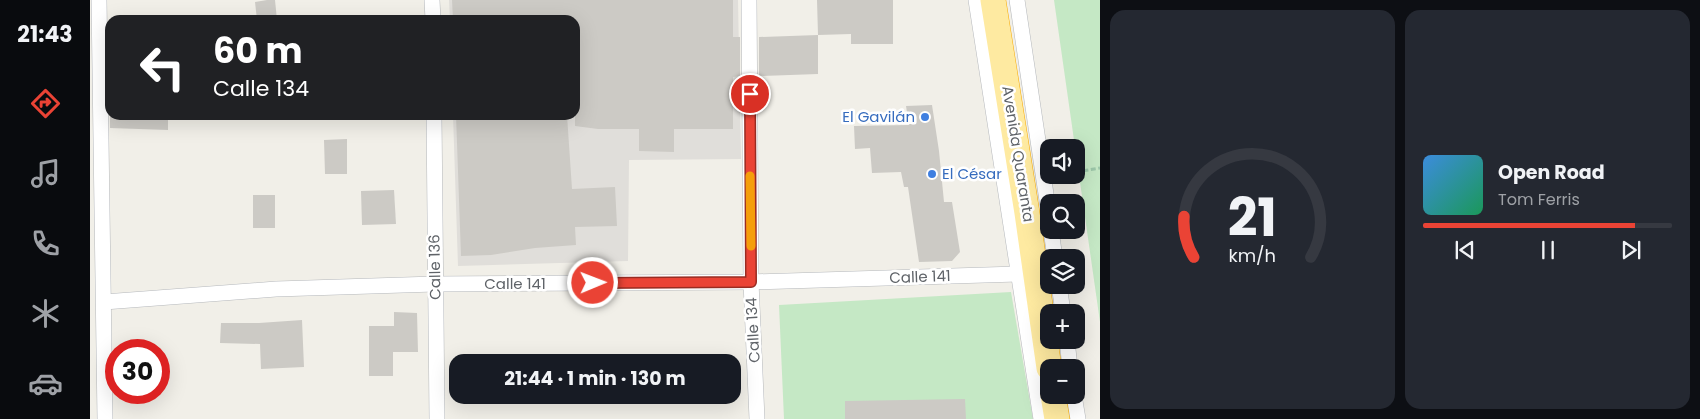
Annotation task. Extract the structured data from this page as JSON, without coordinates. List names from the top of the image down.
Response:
{
  "streets": {
    "highway": ["Avenida Quaranta"],
    "street": ["Calle 136", "Calle 141", "Calle 134"]
  },
  "crossings": [
    ["Calle 136", "Calle 141"],
    ["Calle 141", "Calle 134"]
  ],
  "places": ["El Gavilán", "El César"],
  "page": {
    "tabs": "21:43",
    "turn": ["60 m", "Calle 134"],
    "map_buttons": ["+", "−"],
    "song": ["Open Road", "Tom Ferris"],
    "limit": "30",
    "trip": "21:44 · 1 min · 130 m",
    "gauge": ["21", "km/h"]
  }
}
